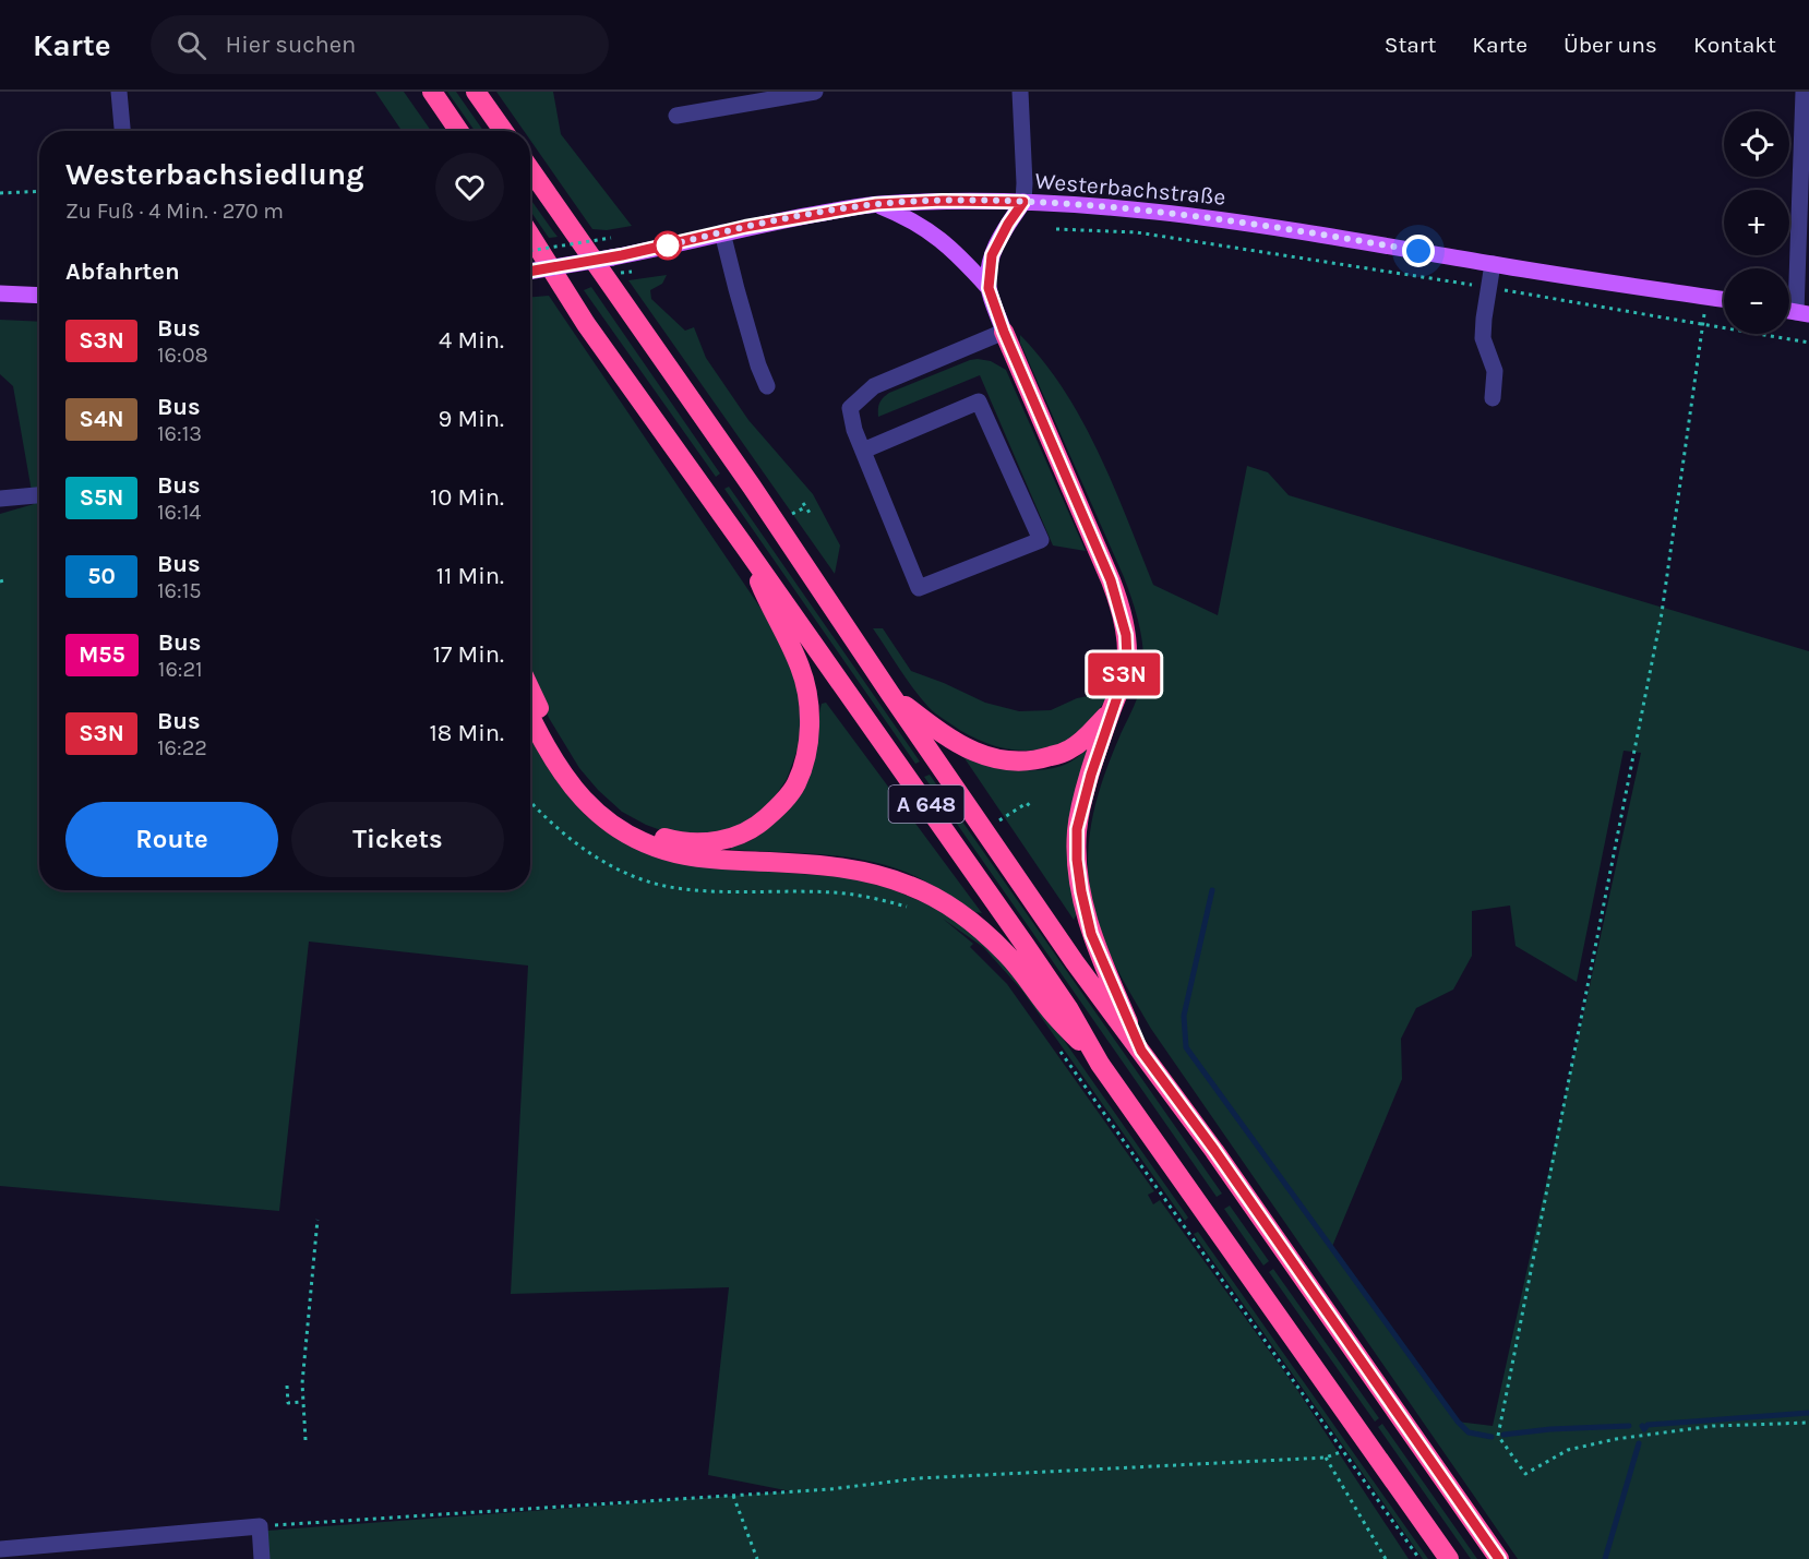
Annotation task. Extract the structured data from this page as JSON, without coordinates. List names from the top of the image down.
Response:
{
  "streets": {
    "highway": ["A 648"],
    "main road": ["Westerbachstraße"]
  },
  "lines": ["bus line S3N"],
  "page": {
    "header": "Karte",
    "search": "Hier suchen",
    "nav": [
      "Start",
      "Karte",
      "Über uns",
      "Kontakt"
    ],
    "on_map": "S3N",
    "map_buttons": ["+", "−"],
    "heading": [
      ["Westerbachsiedlung", "Zu Fuß · 4 Min. · 270 m"],
      "Abfahrten"
    ],
    "list": [
      {
        "mark": "S3N",
        "name": "Bus",
        "note": "16:08",
        "value": "4 Min."
      },
      {
        "mark": "S4N",
        "name": "Bus",
        "note": "16:13",
        "value": "9 Min."
      },
      {
        "mark": "S5N",
        "name": "Bus",
        "note": "16:14",
        "value": "10 Min."
      },
      {
        "mark": "50",
        "name": "Bus",
        "note": "16:15",
        "value": "11 Min."
      },
      {
        "mark": "M55",
        "name": "Bus",
        "note": "16:21",
        "value": "17 Min."
      },
      {
        "mark": "S3N",
        "name": "Bus",
        "note": "16:22",
        "value": "18 Min."
      }
    ],
    "buttons": ["Route", "Tickets"]
  }
}
